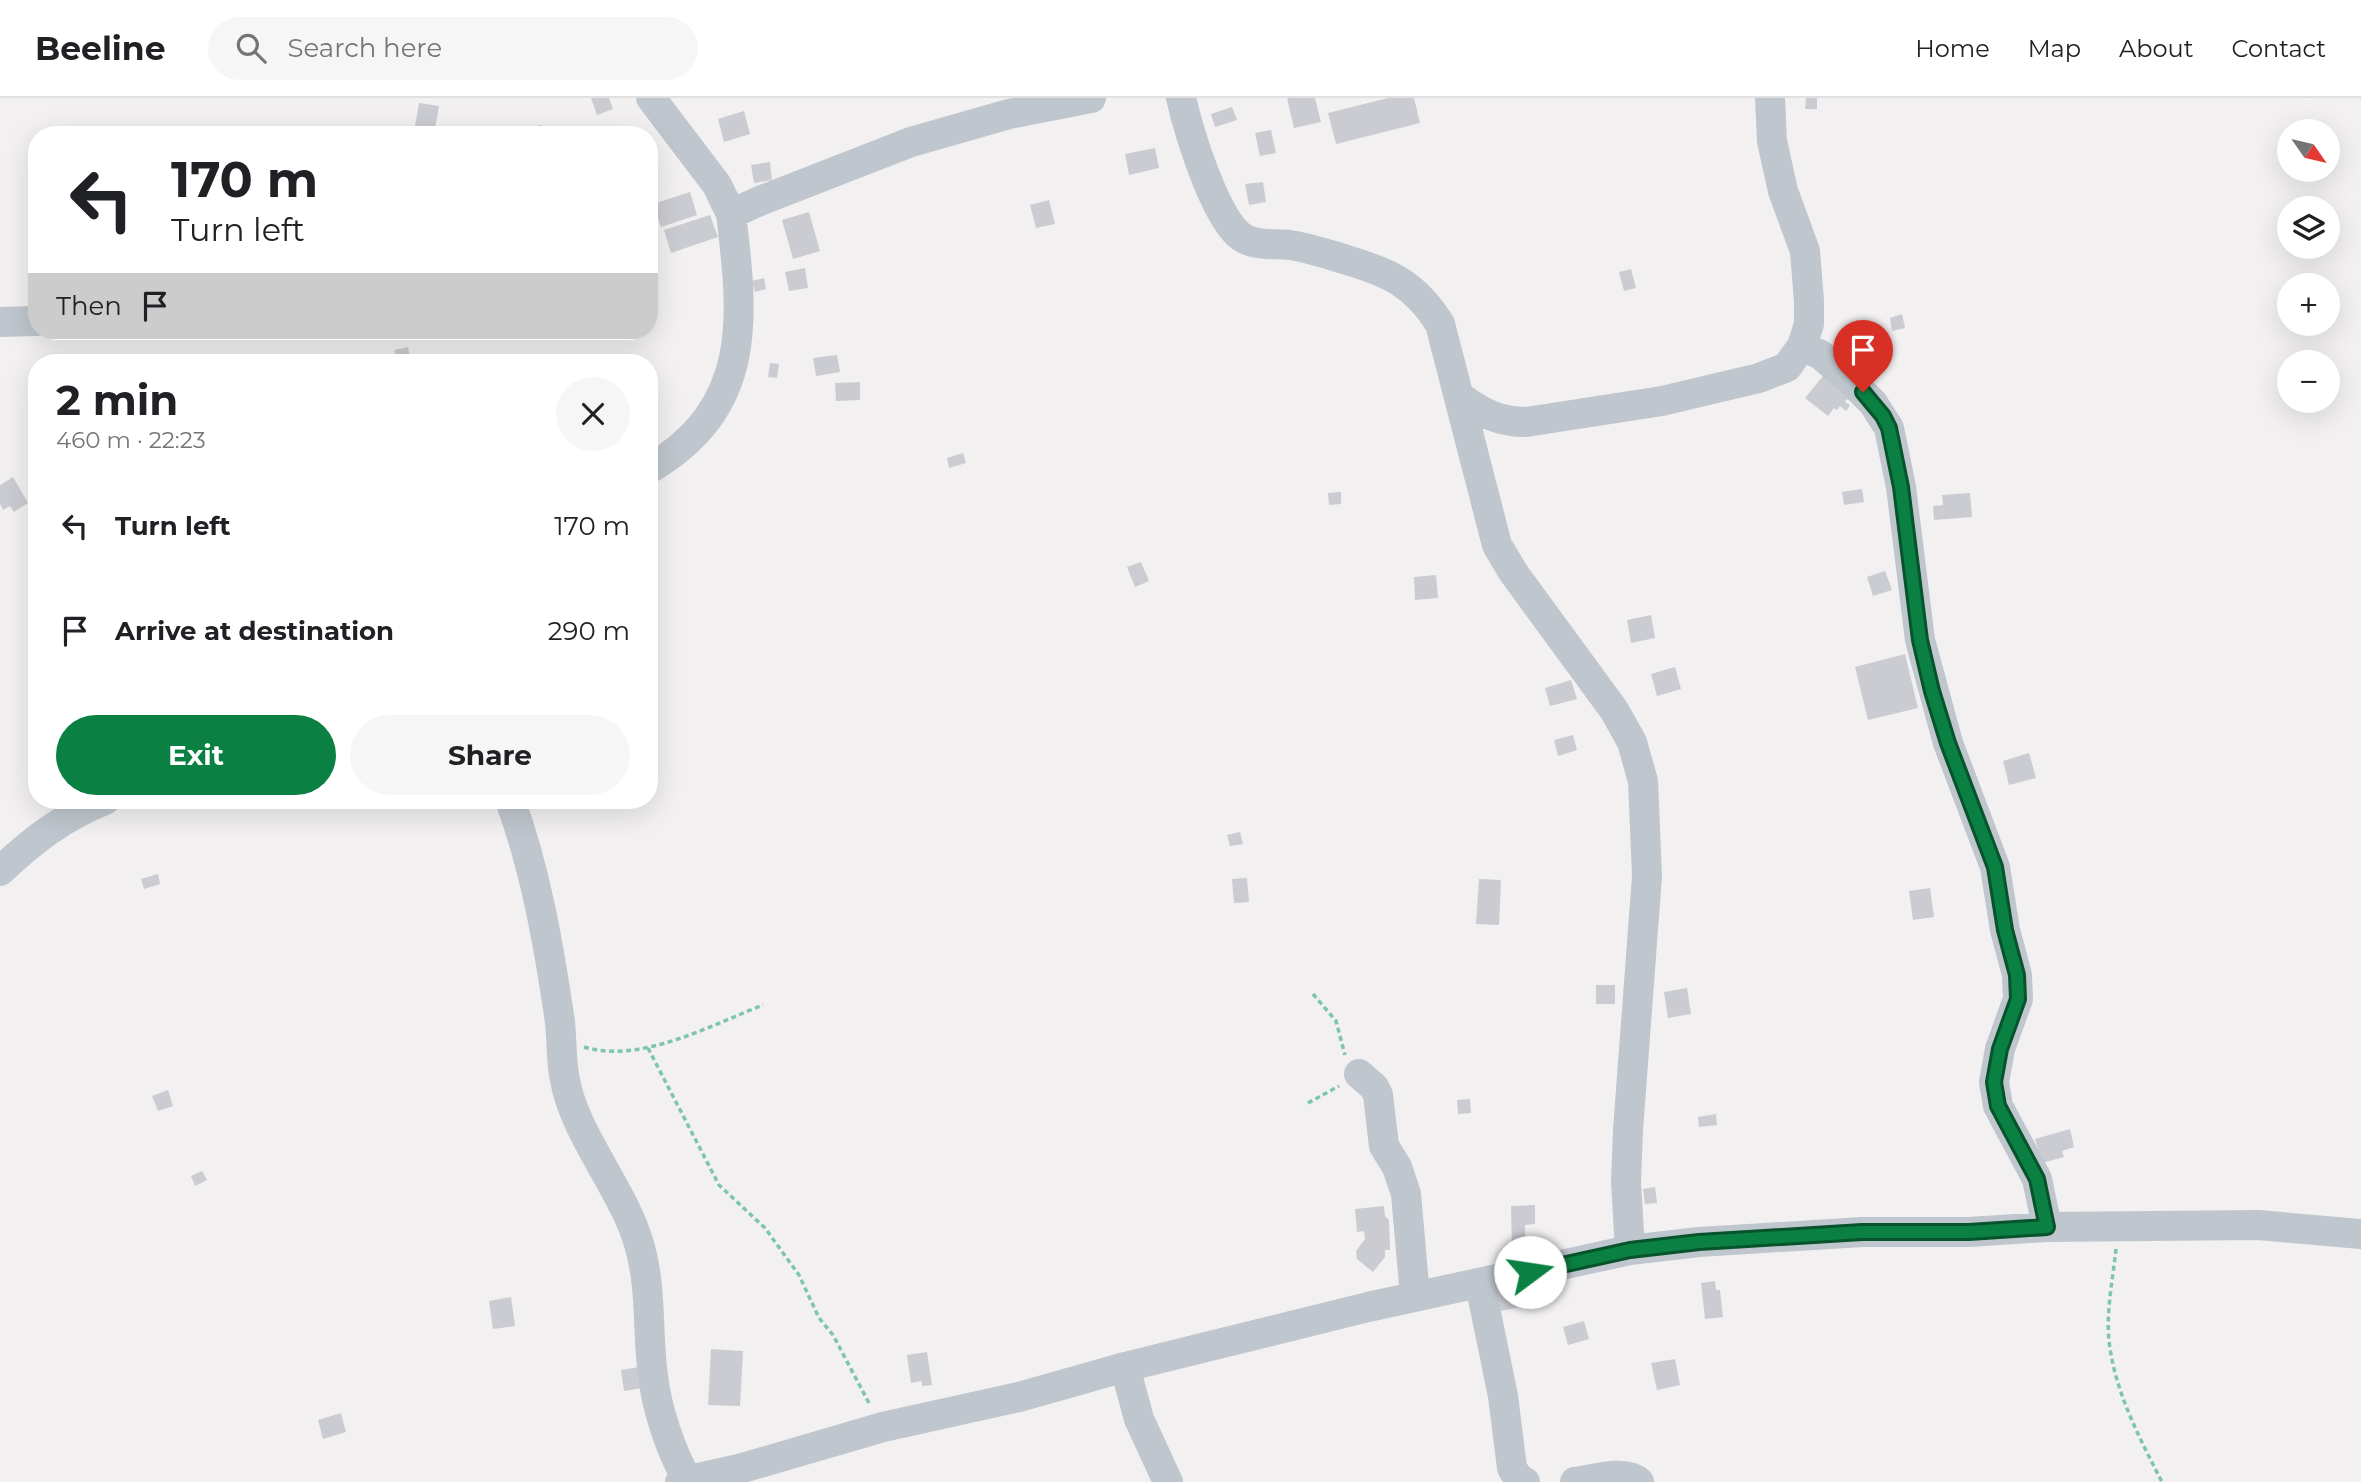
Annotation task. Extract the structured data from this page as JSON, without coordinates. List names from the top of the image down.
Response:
{
  "north": "bottom right",
  "page": {
    "header": "Beeline",
    "search": "Search here",
    "nav": [
      "Home",
      "Map",
      "About",
      "Contact"
    ],
    "map_buttons": ["+", "−"],
    "turn": ["170 m", "Turn left"],
    "then": "Then",
    "heading": ["2 min", "460 m · 22:23"],
    "list": [
      {
        "name": "Turn left",
        "value": "170 m"
      },
      {
        "name": "Arrive at destination",
        "value": "290 m"
      }
    ],
    "buttons": ["Exit", "Share"]
  }
}
